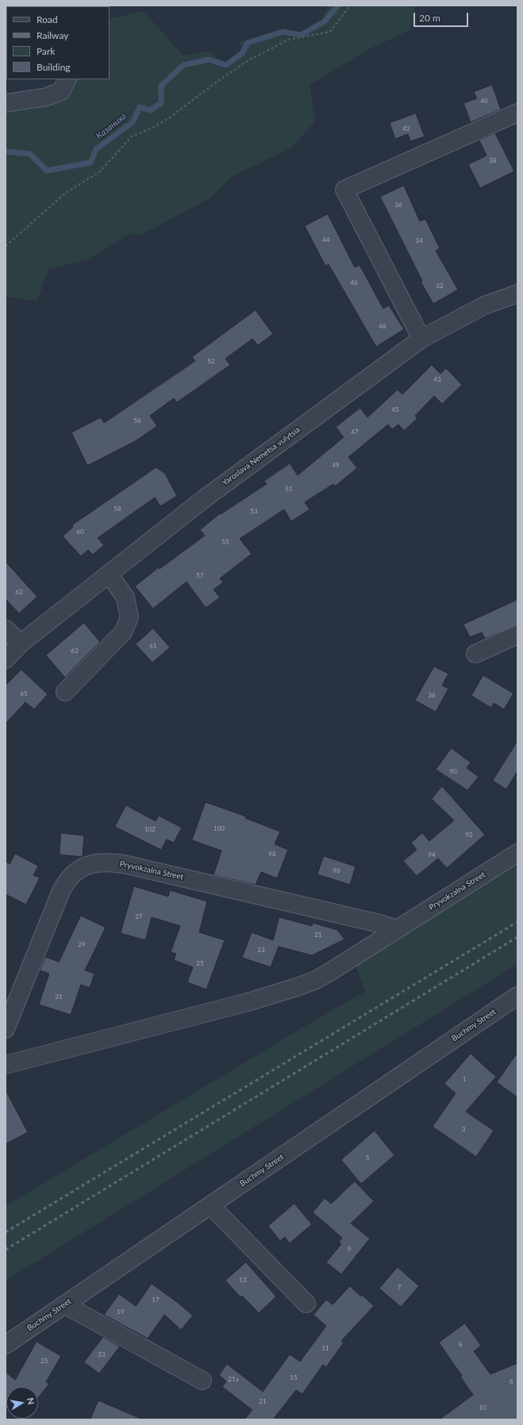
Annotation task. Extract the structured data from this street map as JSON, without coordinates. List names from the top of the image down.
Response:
{
  "streets": {
    "street": ["Yaroslava Nemetsa vulytsia", "Pryvokzalna Street", "Buchmy Street"]
  },
  "water": ["Казаниха"],
  "house_numbers": [
    "40",
    "42",
    "38",
    "36",
    "44",
    "34",
    "46",
    "32",
    "48",
    "52",
    "43",
    "45",
    "56",
    "47",
    "49",
    "51",
    "58",
    "53",
    "60",
    "55",
    "57",
    "62",
    "61",
    "63",
    "65",
    "36",
    "90",
    "100",
    "102",
    "92",
    "98",
    "94",
    "96",
    "27",
    "21",
    "29",
    "23",
    "25",
    "31",
    "1",
    "3",
    "5",
    "9",
    "13",
    "7",
    "17",
    "19",
    "8",
    "11",
    "23",
    "25",
    "15",
    "21а",
    "6",
    "21",
    "10"
  ],
  "legend": [
    "Road",
    "Railway",
    "Park",
    "Building"
  ],
  "scale_bar": "20 m",
  "north": "right"
}
